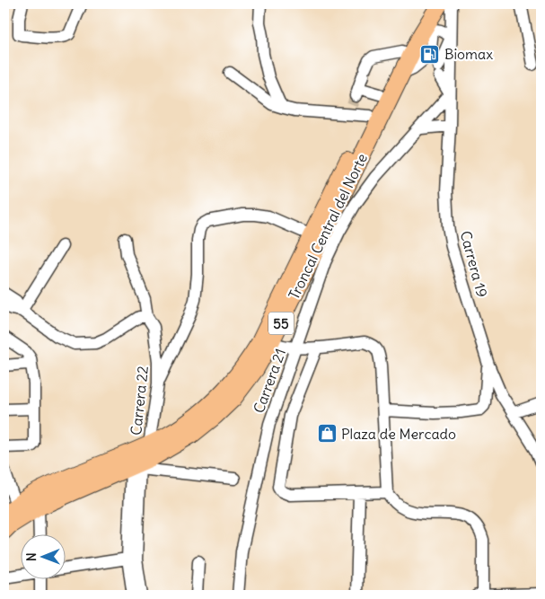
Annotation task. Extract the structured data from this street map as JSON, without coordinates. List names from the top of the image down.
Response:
{
  "streets": {
    "highway": ["Troncal Central del Norte", "55"],
    "street": ["Carrera 19", "Carrera 21", "Carrera 22"]
  },
  "crossings": [
    ["Troncal Central del Norte", "Carrera 19"],
    ["Troncal Central del Norte", "Carrera 22"],
    ["Carrera 19", "Carrera 21"]
  ],
  "places": {
    "fuel station": ["Biomax"],
    "shop": ["Plaza de Mercado"]
  },
  "north": "left"
}
